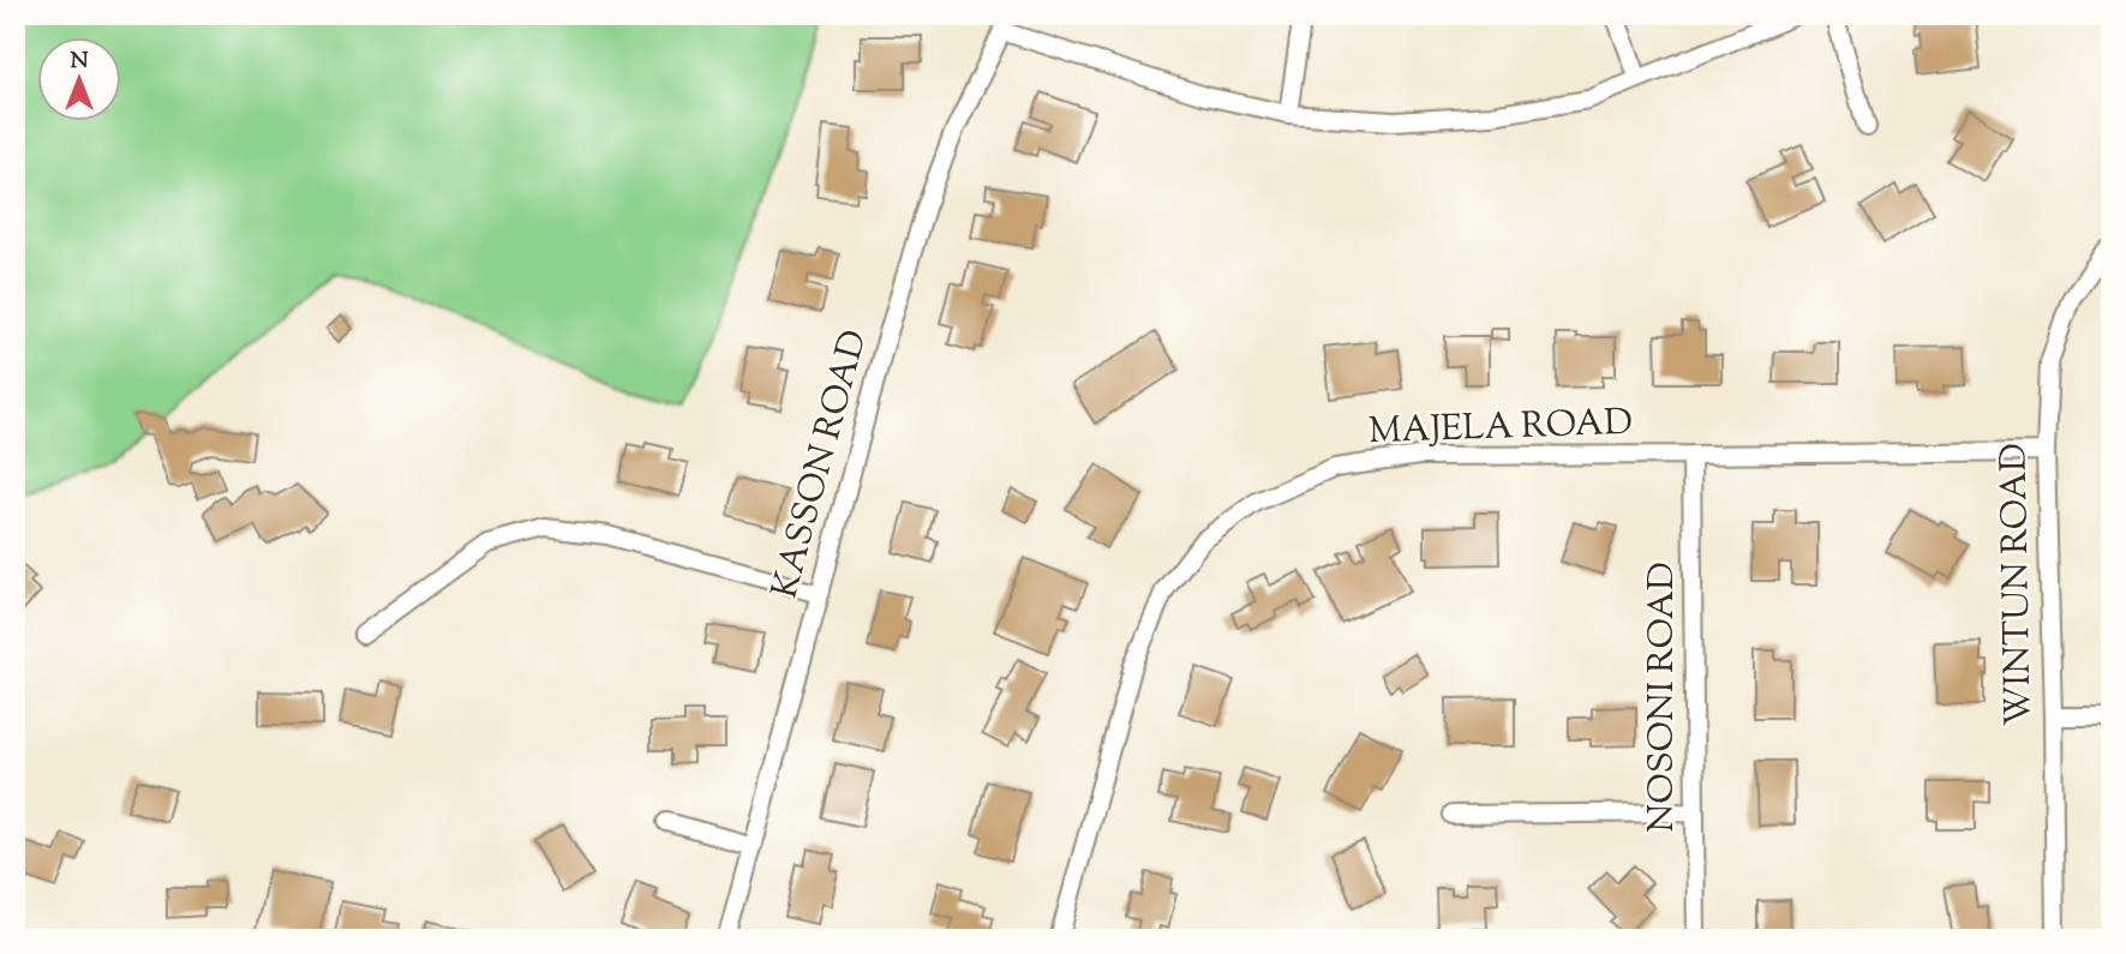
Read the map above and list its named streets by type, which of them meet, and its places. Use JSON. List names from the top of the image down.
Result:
{
  "streets": {
    "street": [
      "MAJELA ROAD",
      "KASSON ROAD",
      "WINTUN ROAD",
      "NOSONI ROAD"
    ]
  },
  "crossings": [
    ["MAJELA ROAD", "WINTUN ROAD"],
    ["MAJELA ROAD", "NOSONI ROAD"]
  ],
  "north": "top"
}
